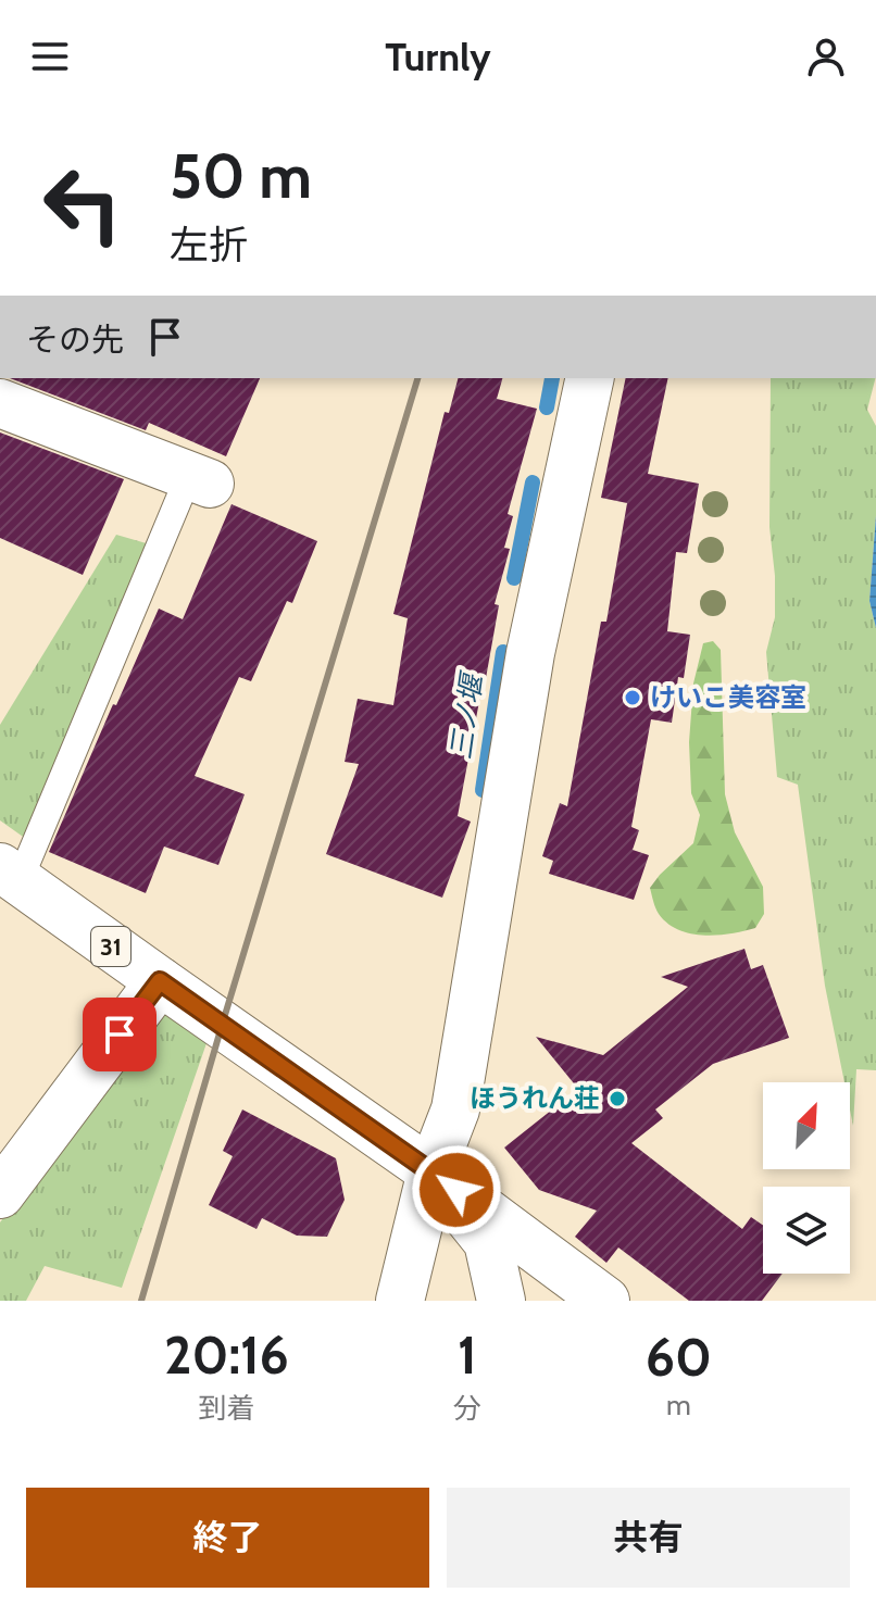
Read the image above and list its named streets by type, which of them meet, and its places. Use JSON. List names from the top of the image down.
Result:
{
  "streets": {
    "street": ["31"]
  },
  "water": ["三ノ堰"],
  "places": ["けいこ美容室", "ほうれん荘"],
  "north": "top right",
  "page": {
    "header": "Turnly",
    "turn": ["50 m", "左折"],
    "then": "その先",
    "eta": [
      "20:16",
      "到着",
      "1",
      "分",
      "60",
      "m"
    ],
    "buttons": ["終了", "共有"]
  }
}
